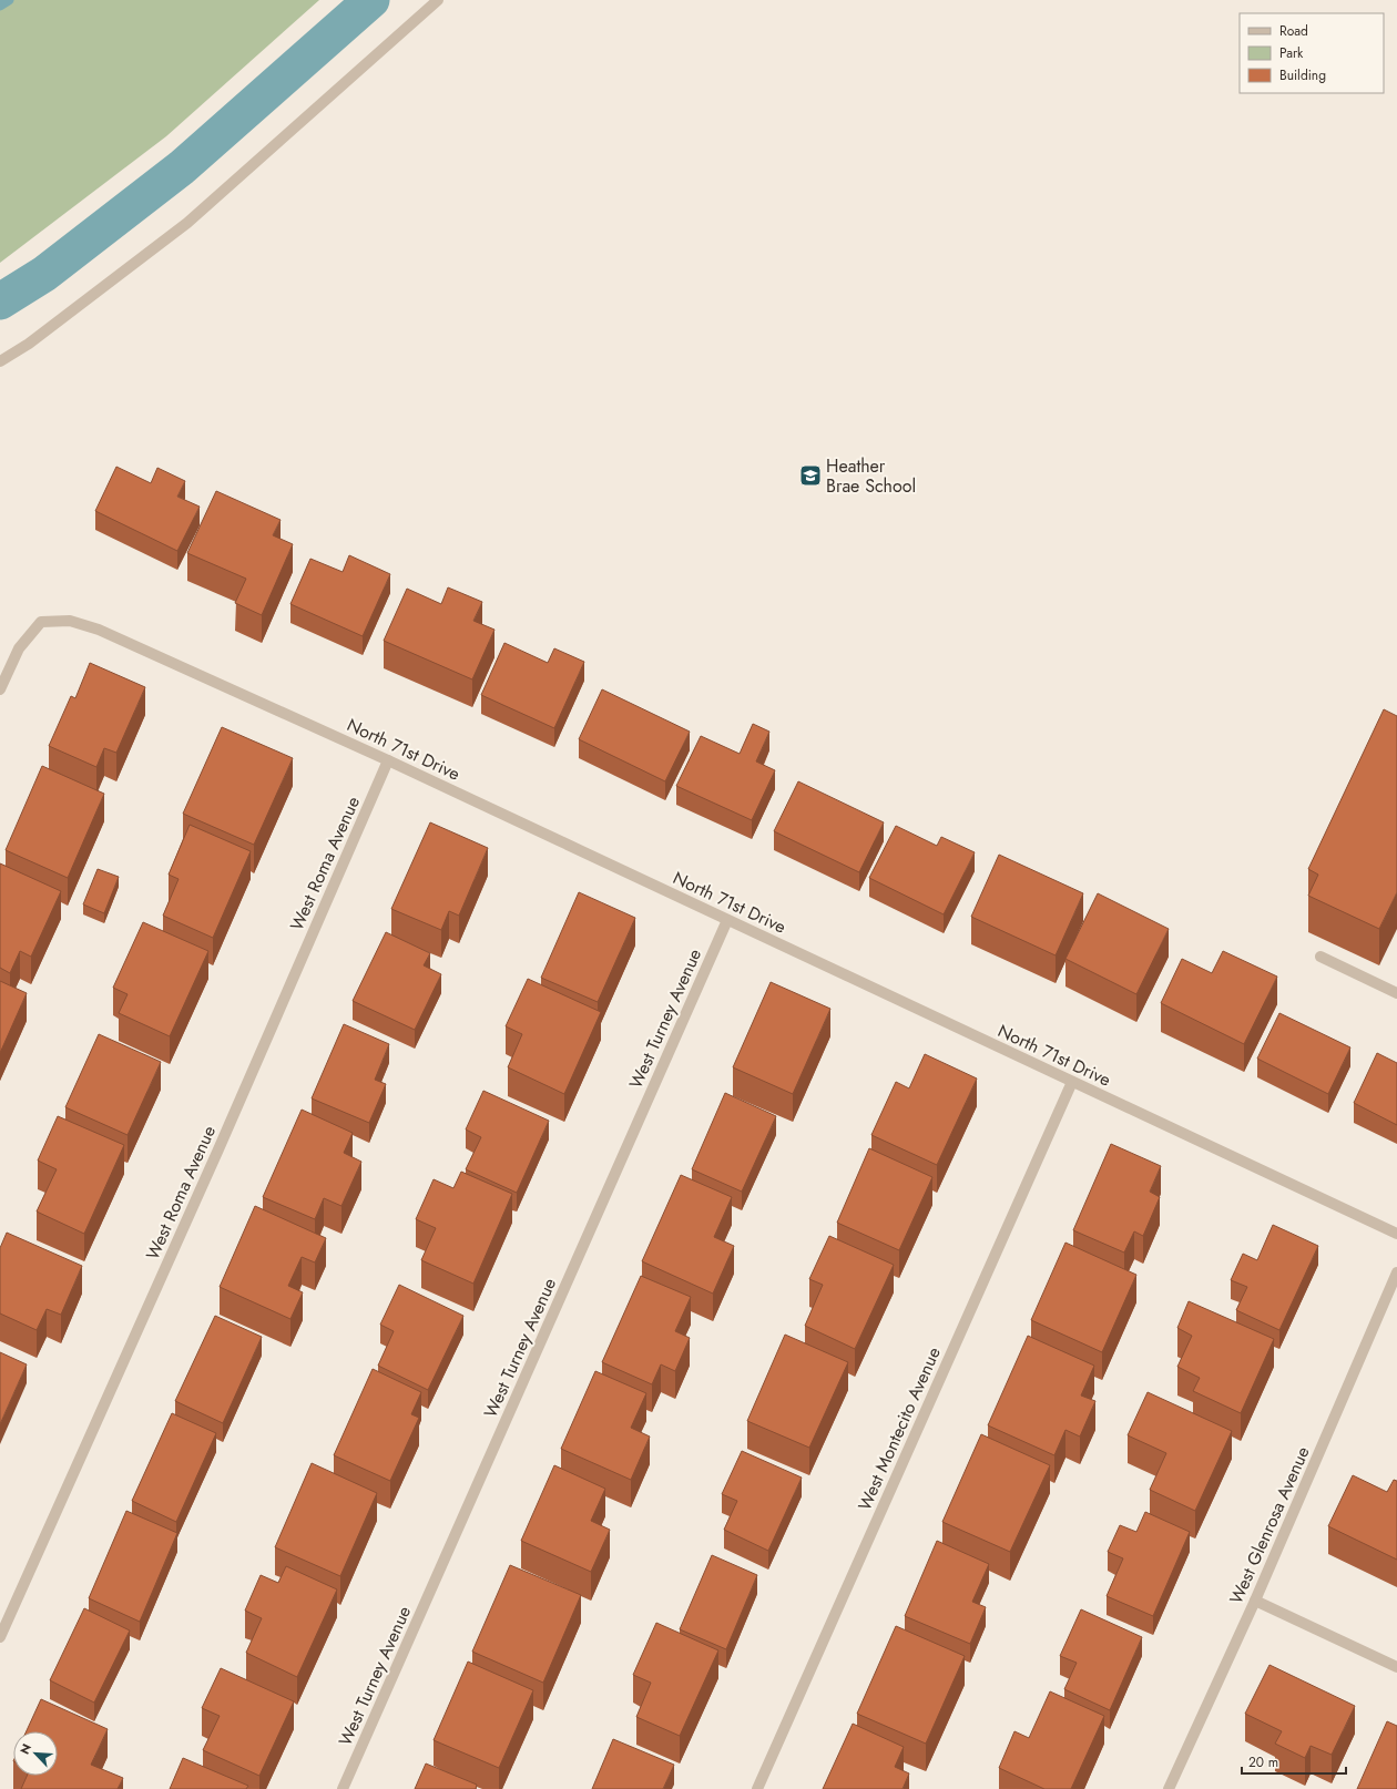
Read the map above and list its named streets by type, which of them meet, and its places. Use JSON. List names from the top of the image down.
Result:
{
  "streets": {
    "street": [
      "North 71st Drive",
      "West Roma Avenue",
      "West Turney Avenue",
      "West Montecito Avenue",
      "West Glenrosa Avenue"
    ]
  },
  "crossings": [
    ["North 71st Drive", "West Roma Avenue"],
    ["North 71st Drive", "West Turney Avenue"],
    ["North 71st Drive", "West Montecito Avenue"]
  ],
  "places": {
    "school or university": ["Heather Brae School"]
  },
  "legend": ["Road", "Park", "Building"],
  "scale_bar": "20 m",
  "north": "top left"
}
